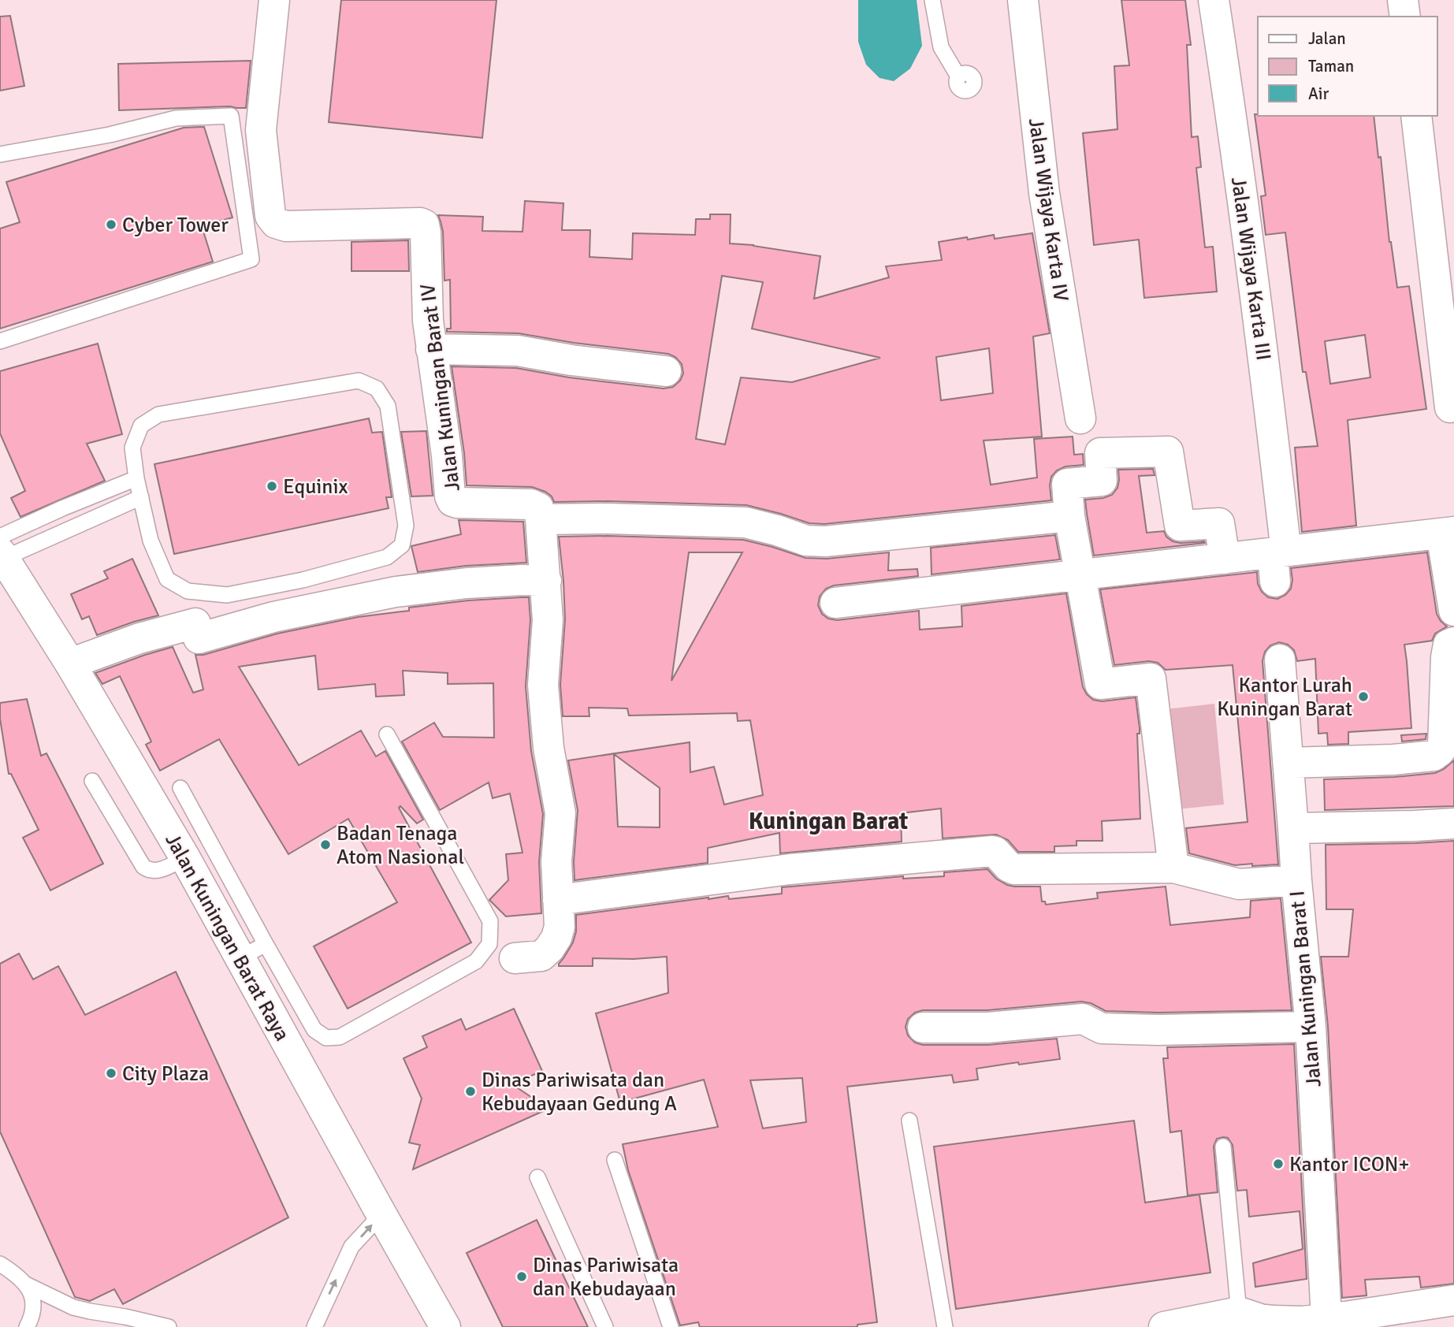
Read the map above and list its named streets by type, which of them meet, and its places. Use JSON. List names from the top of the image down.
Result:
{
  "streets": {
    "street": [
      "Jalan Wijaya Karta IV",
      "Jalan Wijaya Karta III",
      "Jalan Kuningan Barat IV",
      "Jalan Kuningan Barat Raya",
      "Jalan Kuningan Barat I"
    ]
  },
  "districts": ["Kuningan Barat"],
  "places": [
    "Cyber Tower",
    "Equinix",
    "Kantor Lurah Kuningan Barat",
    "Badan Tenaga Atom Nasional",
    "City Plaza",
    "Dinas Pariwisata dan Kebudayaan Gedung A",
    "Kantor ICON+",
    "Dinas Pariwisata dan Kebudayaan"
  ],
  "legend": ["Jalan", "Taman", "Air"]
}
